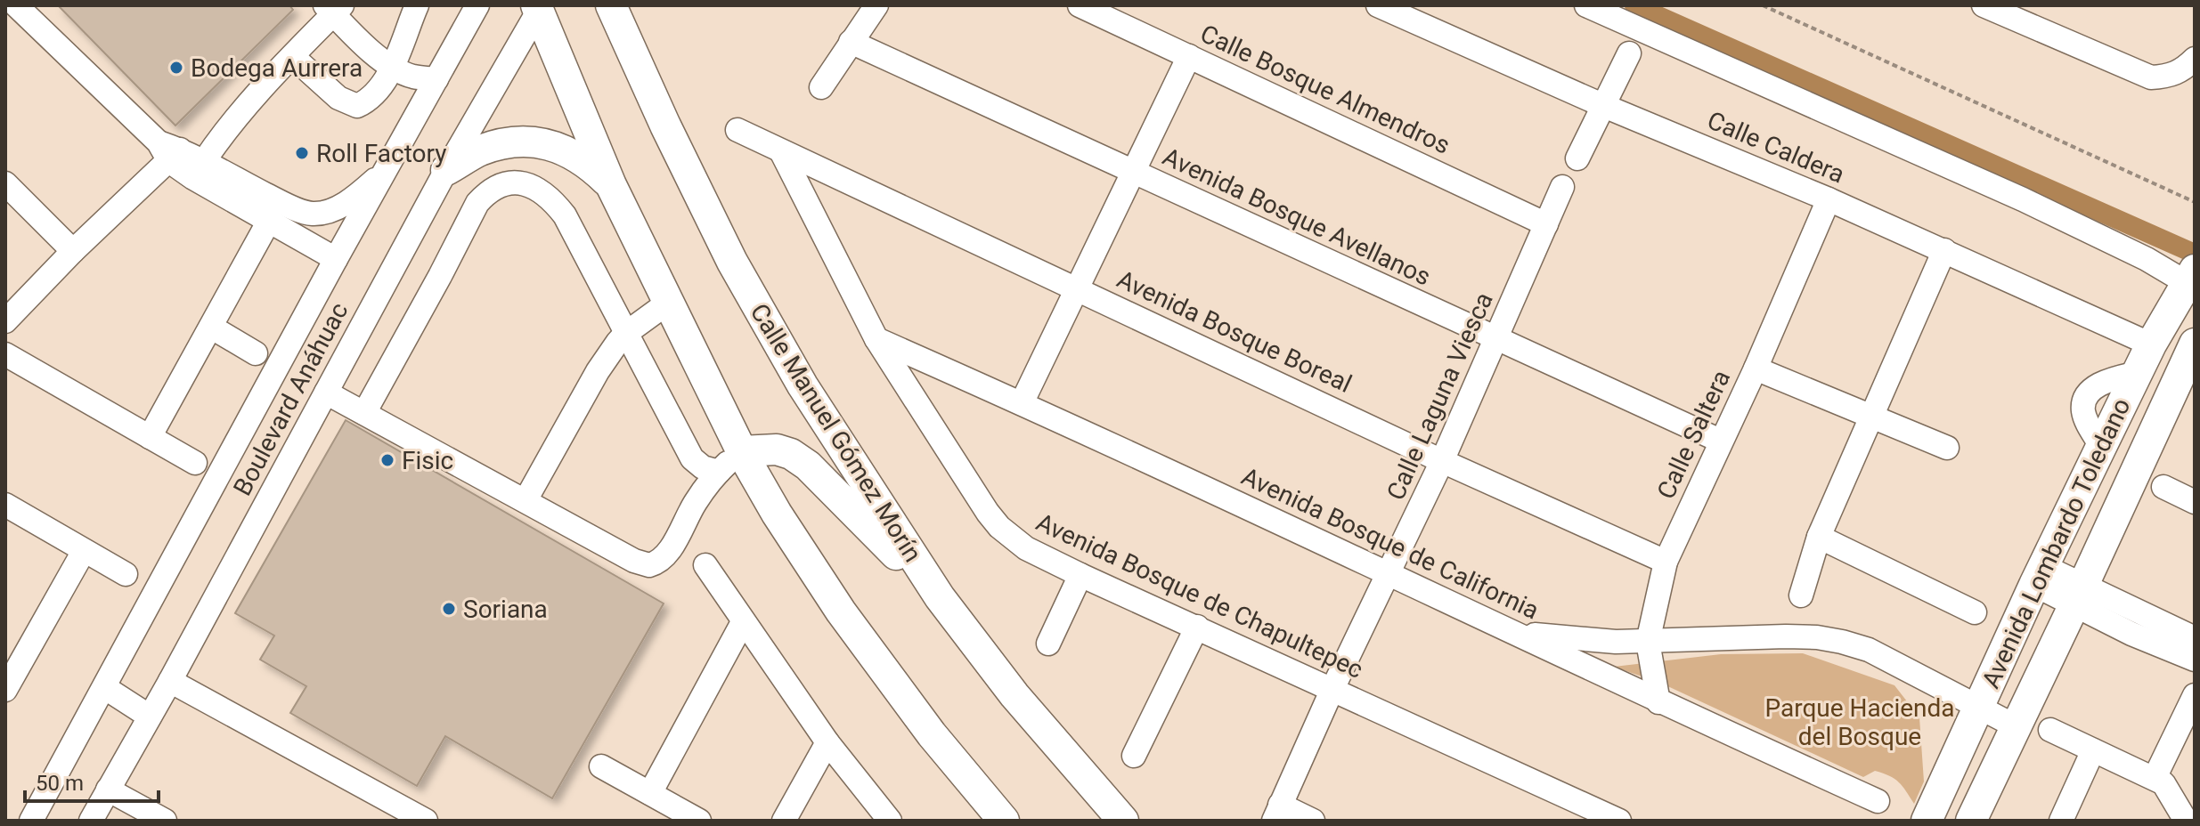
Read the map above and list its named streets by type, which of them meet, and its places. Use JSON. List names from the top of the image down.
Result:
{
  "streets": {
    "main road": ["Calle Manuel Gómez Morín", "Avenida Lombardo Toledano"],
    "street": [
      "Calle Bosque Almendros",
      "Calle Caldera",
      "Avenida Bosque Avellanos",
      "Avenida Bosque Boreal",
      "Calle Laguna Viesca",
      "Boulevard Anáhuac",
      "Calle Saltera",
      "Avenida Bosque de California",
      "Avenida Bosque de Chapultepec"
    ]
  },
  "crossings": [
    ["Calle Bosque Almendros", "Calle Laguna Viesca"],
    ["Calle Caldera", "Calle Saltera"],
    ["Calle Caldera", "Avenida Lombardo Toledano"],
    ["Avenida Bosque Avellanos", "Calle Laguna Viesca"],
    ["Avenida Bosque Avellanos", "Calle Saltera"],
    ["Avenida Bosque Boreal", "Calle Laguna Viesca"],
    ["Avenida Bosque Boreal", "Calle Saltera"],
    ["Avenida Bosque Boreal", "Avenida Bosque de Chapultepec"],
    ["Calle Laguna Viesca", "Avenida Bosque de California"],
    ["Calle Laguna Viesca", "Avenida Bosque de Chapultepec"],
    ["Calle Saltera", "Avenida Bosque de California"],
    ["Avenida Bosque de California", "Avenida Bosque de Chapultepec"]
  ],
  "parks": ["Parque Hacienda del Bosque"],
  "places": [
    "Bodega Aurrera",
    "Roll Factory",
    "Fisic",
    "Soriana"
  ],
  "scale_bar": "50 m"
}
